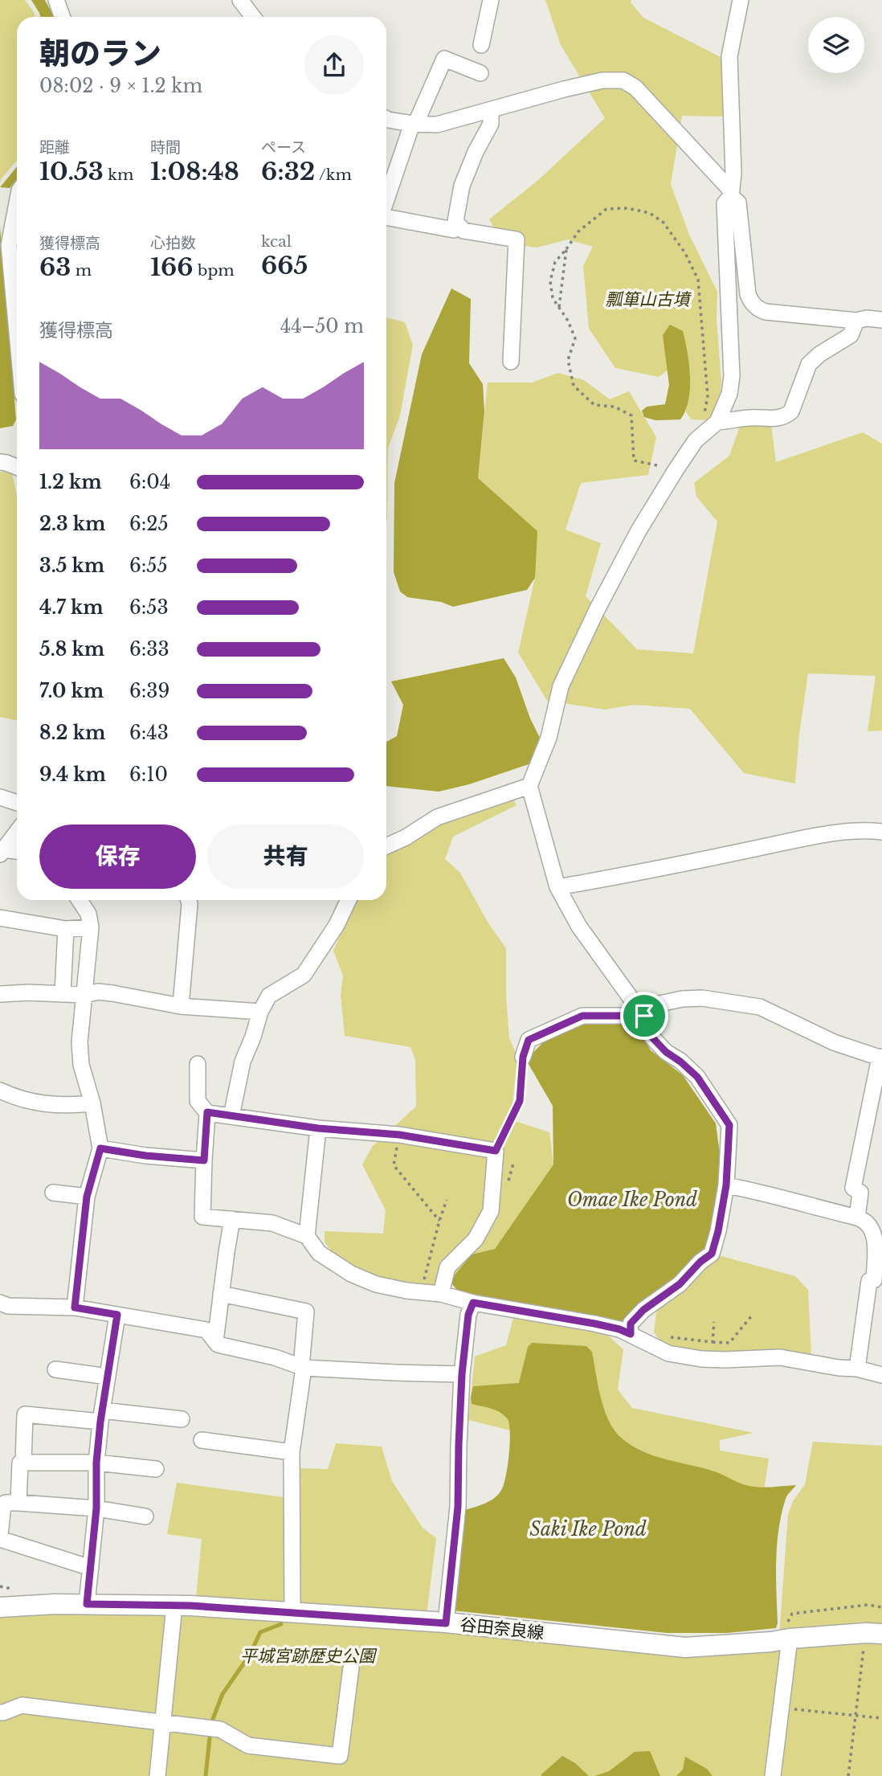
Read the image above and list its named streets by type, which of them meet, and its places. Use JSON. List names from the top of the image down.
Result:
{
  "streets": {
    "main road": ["谷田奈良線"]
  },
  "water": ["Omae Ike Pond", "Saki Ike Pond"],
  "parks": ["瓢箪山古墳", "平城宮跡歴史公園"],
  "page": {
    "heading": ["朝のラン", "08:02 · 9 × 1.2 km"],
    "stats": [
      ["距離", "10.53 km"],
      ["時間", "1:08:48"],
      ["ペース", "6:32 /km"],
      ["獲得標高", "63 m"],
      ["心拍数", "166 bpm"],
      ["kcal", "665"]
    ],
    "chart": ["獲得標高", "44–50 m"],
    "list": [
      {
        "name": "1.2 km",
        "note": "6:04"
      },
      {
        "name": "2.3 km",
        "note": "6:25"
      },
      {
        "name": "3.5 km",
        "note": "6:55"
      },
      {
        "name": "4.7 km",
        "note": "6:53"
      },
      {
        "name": "5.8 km",
        "note": "6:33"
      },
      {
        "name": "7.0 km",
        "note": "6:39"
      },
      {
        "name": "8.2 km",
        "note": "6:43"
      },
      {
        "name": "9.4 km",
        "note": "6:10"
      }
    ],
    "buttons": ["保存", "共有"]
  }
}
